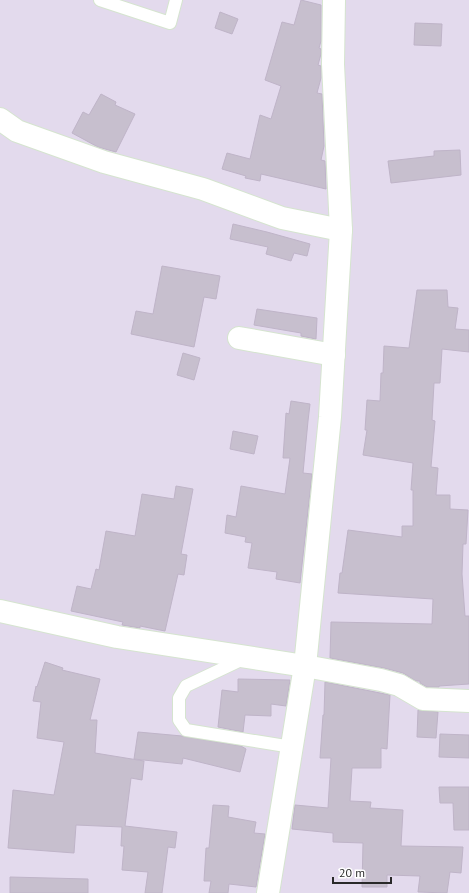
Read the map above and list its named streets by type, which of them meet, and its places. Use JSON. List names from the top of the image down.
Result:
{
  "scale_bar": "20 m"
}
